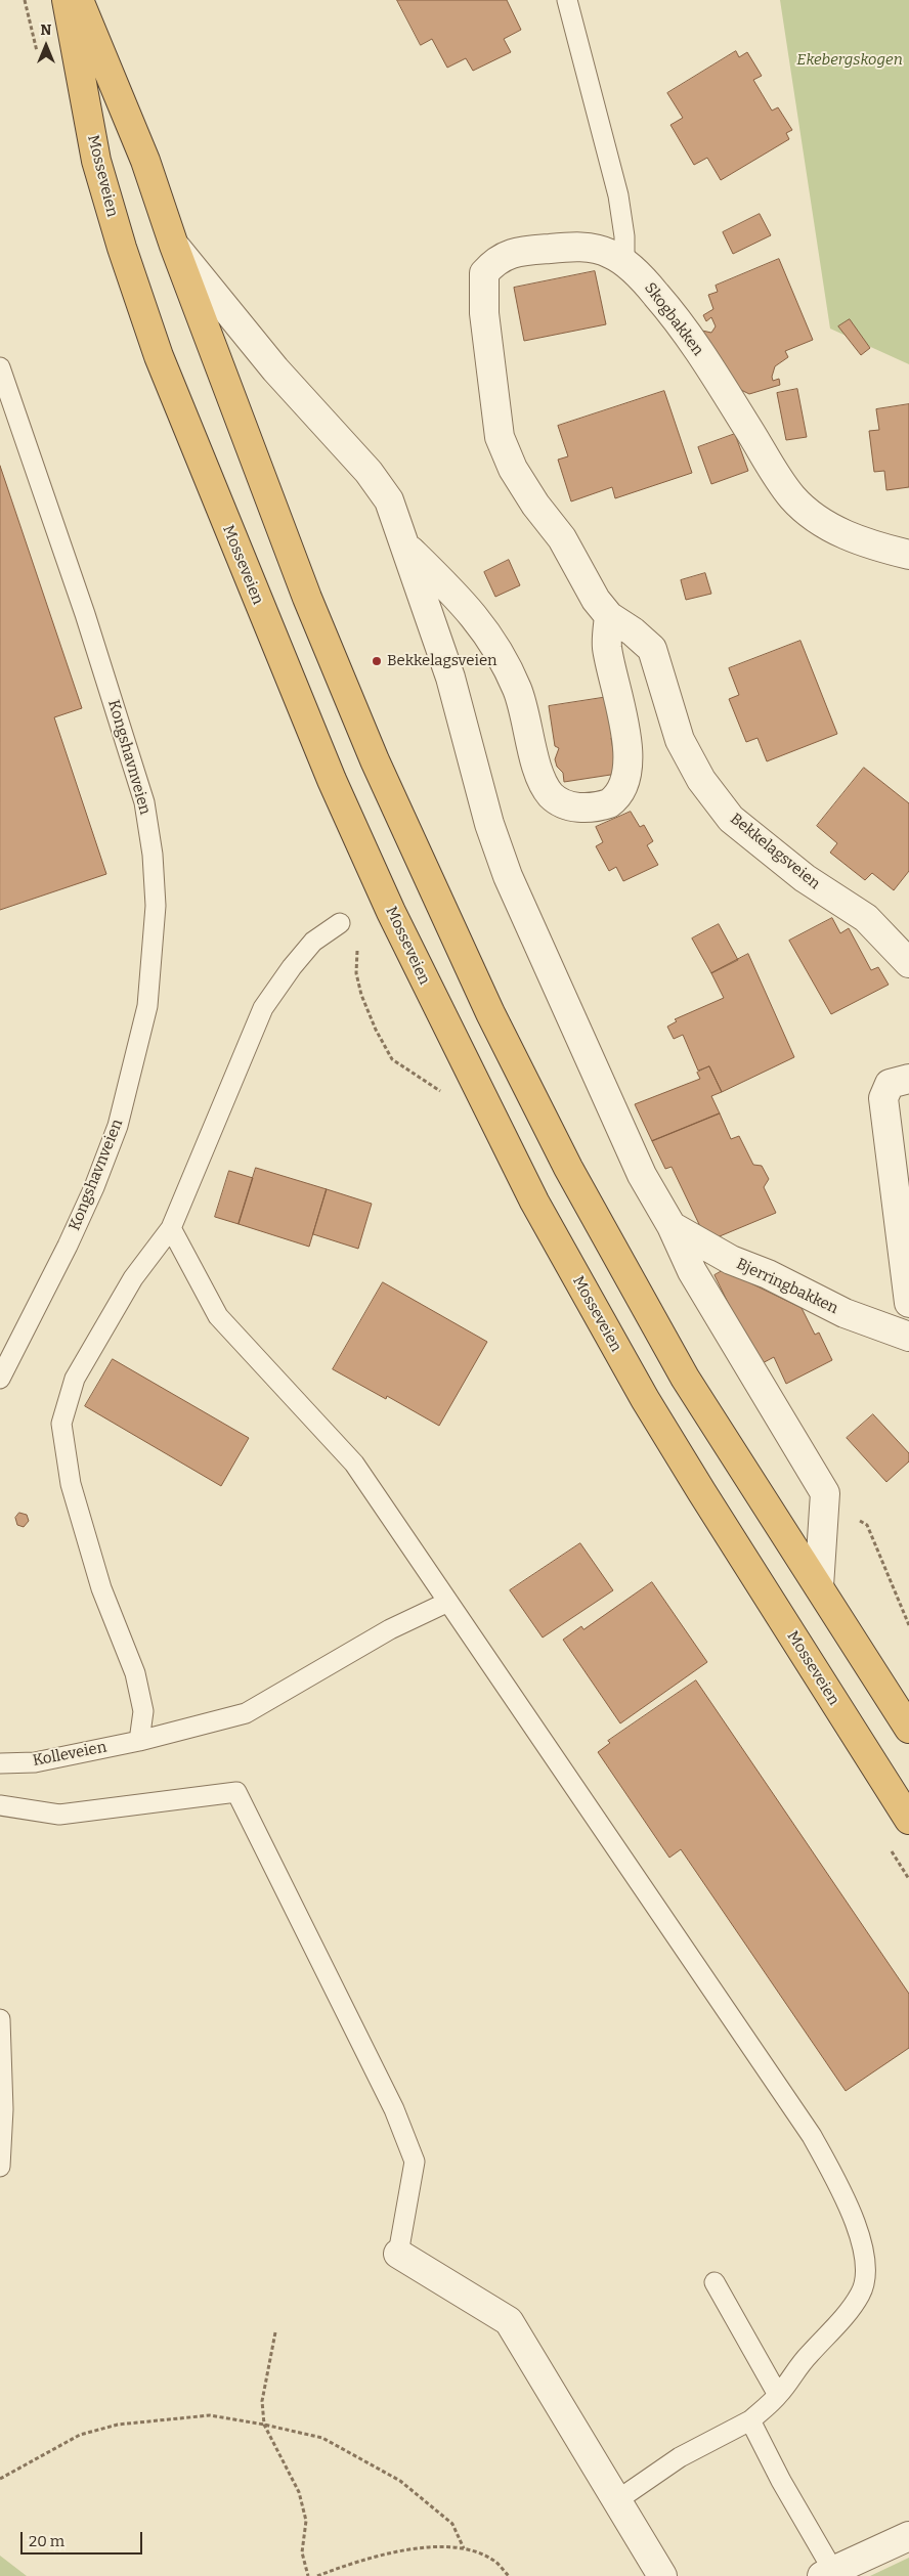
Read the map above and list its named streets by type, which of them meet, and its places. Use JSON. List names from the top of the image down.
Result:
{
  "streets": {
    "highway": ["Mosseveien"],
    "street": ["Skogbakken", "Bekkelagsveien", "Bjerringbakken"],
    "lane": ["Kongshavnveien", "Kolleveien"]
  },
  "crossings": [
    ["Skogbakken", "Bekkelagsveien"]
  ],
  "parks": ["Ekebergskogen"],
  "places": ["Bekkelagsveien"],
  "scale_bar": "20 m",
  "north": "top"
}
